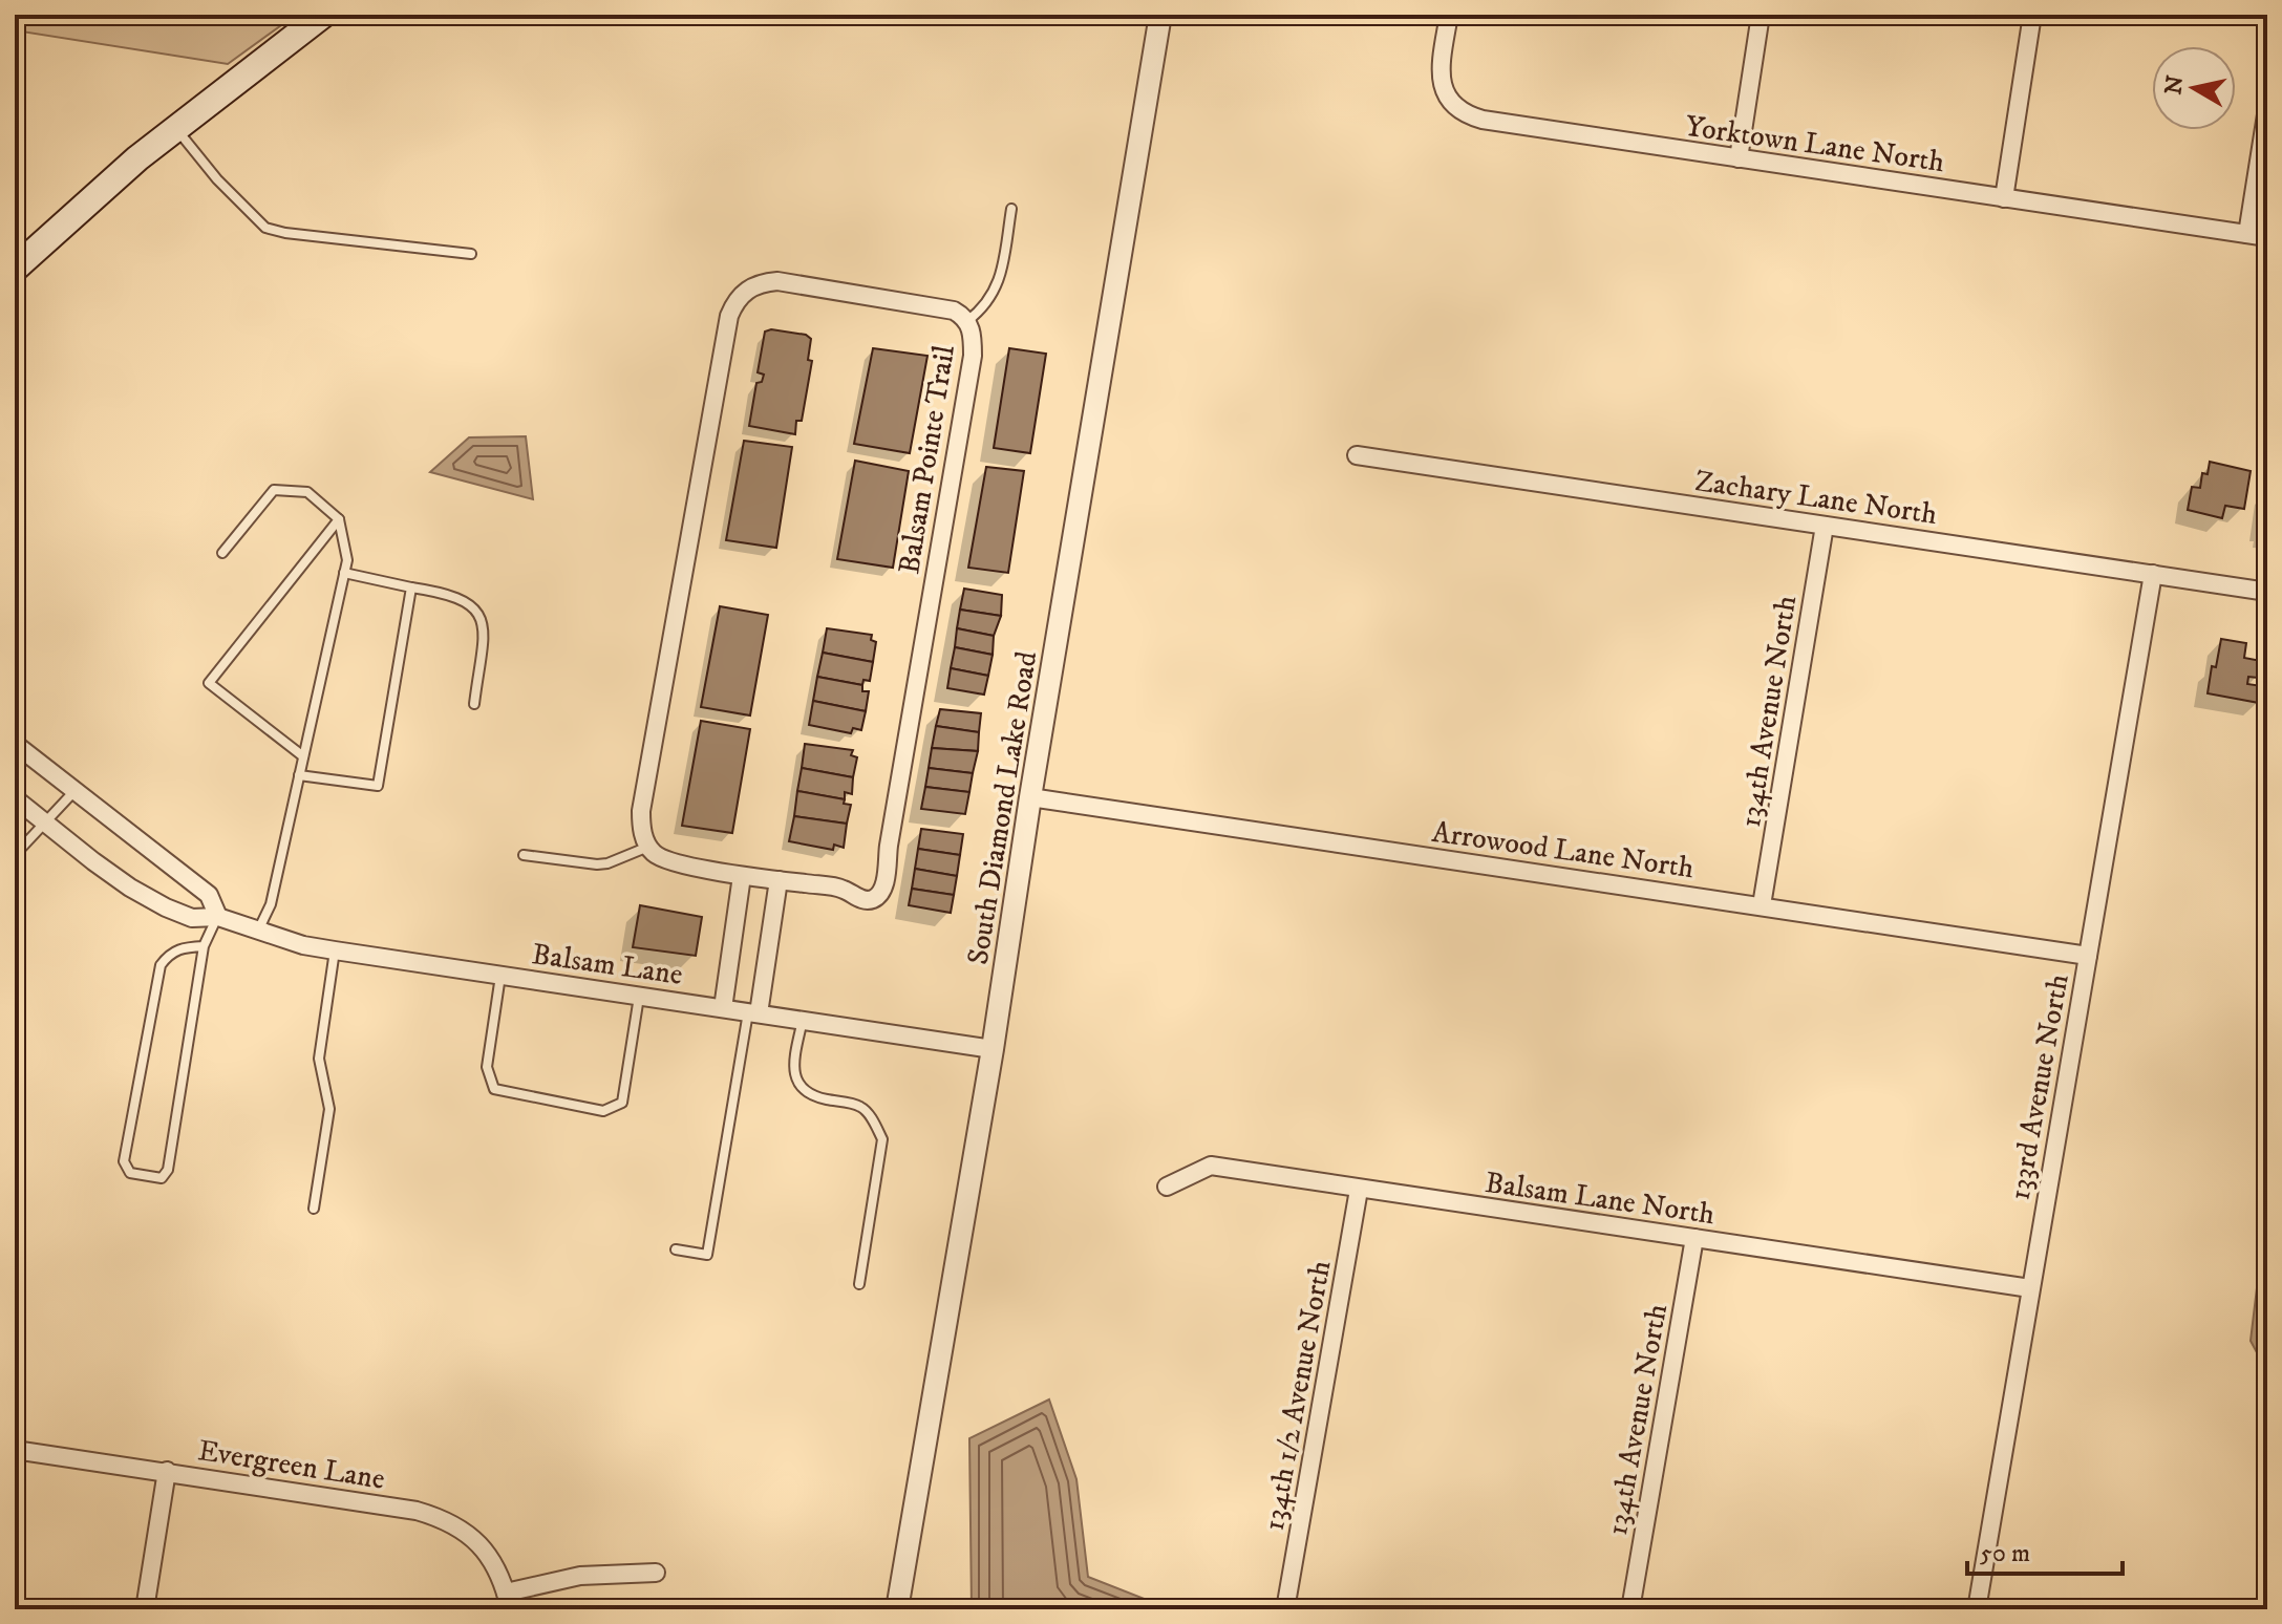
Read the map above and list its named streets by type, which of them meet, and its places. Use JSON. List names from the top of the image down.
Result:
{
  "streets": {
    "street": [
      "Yorktown Lane North",
      "Balsam Pointe Trail",
      "Zachary Lane North",
      "134th Avenue North",
      "South Diamond Lake Road",
      "Arrowood Lane North",
      "Balsam Lane",
      "133rd Avenue North",
      "Balsam Lane North",
      "134th 1/2 Avenue North",
      "Evergreen Lane"
    ]
  },
  "crossings": [
    ["Zachary Lane North", "134th Avenue North"],
    ["Zachary Lane North", "133rd Avenue North"],
    ["134th Avenue North", "Arrowood Lane North"],
    ["134th Avenue North", "Balsam Lane North"],
    ["South Diamond Lake Road", "Arrowood Lane North"],
    ["South Diamond Lake Road", "Balsam Lane"],
    ["Arrowood Lane North", "133rd Avenue North"],
    ["133rd Avenue North", "Balsam Lane North"],
    ["Balsam Lane North", "134th 1/2 Avenue North"]
  ],
  "scale_bar": "50 m",
  "north": "left"
}
